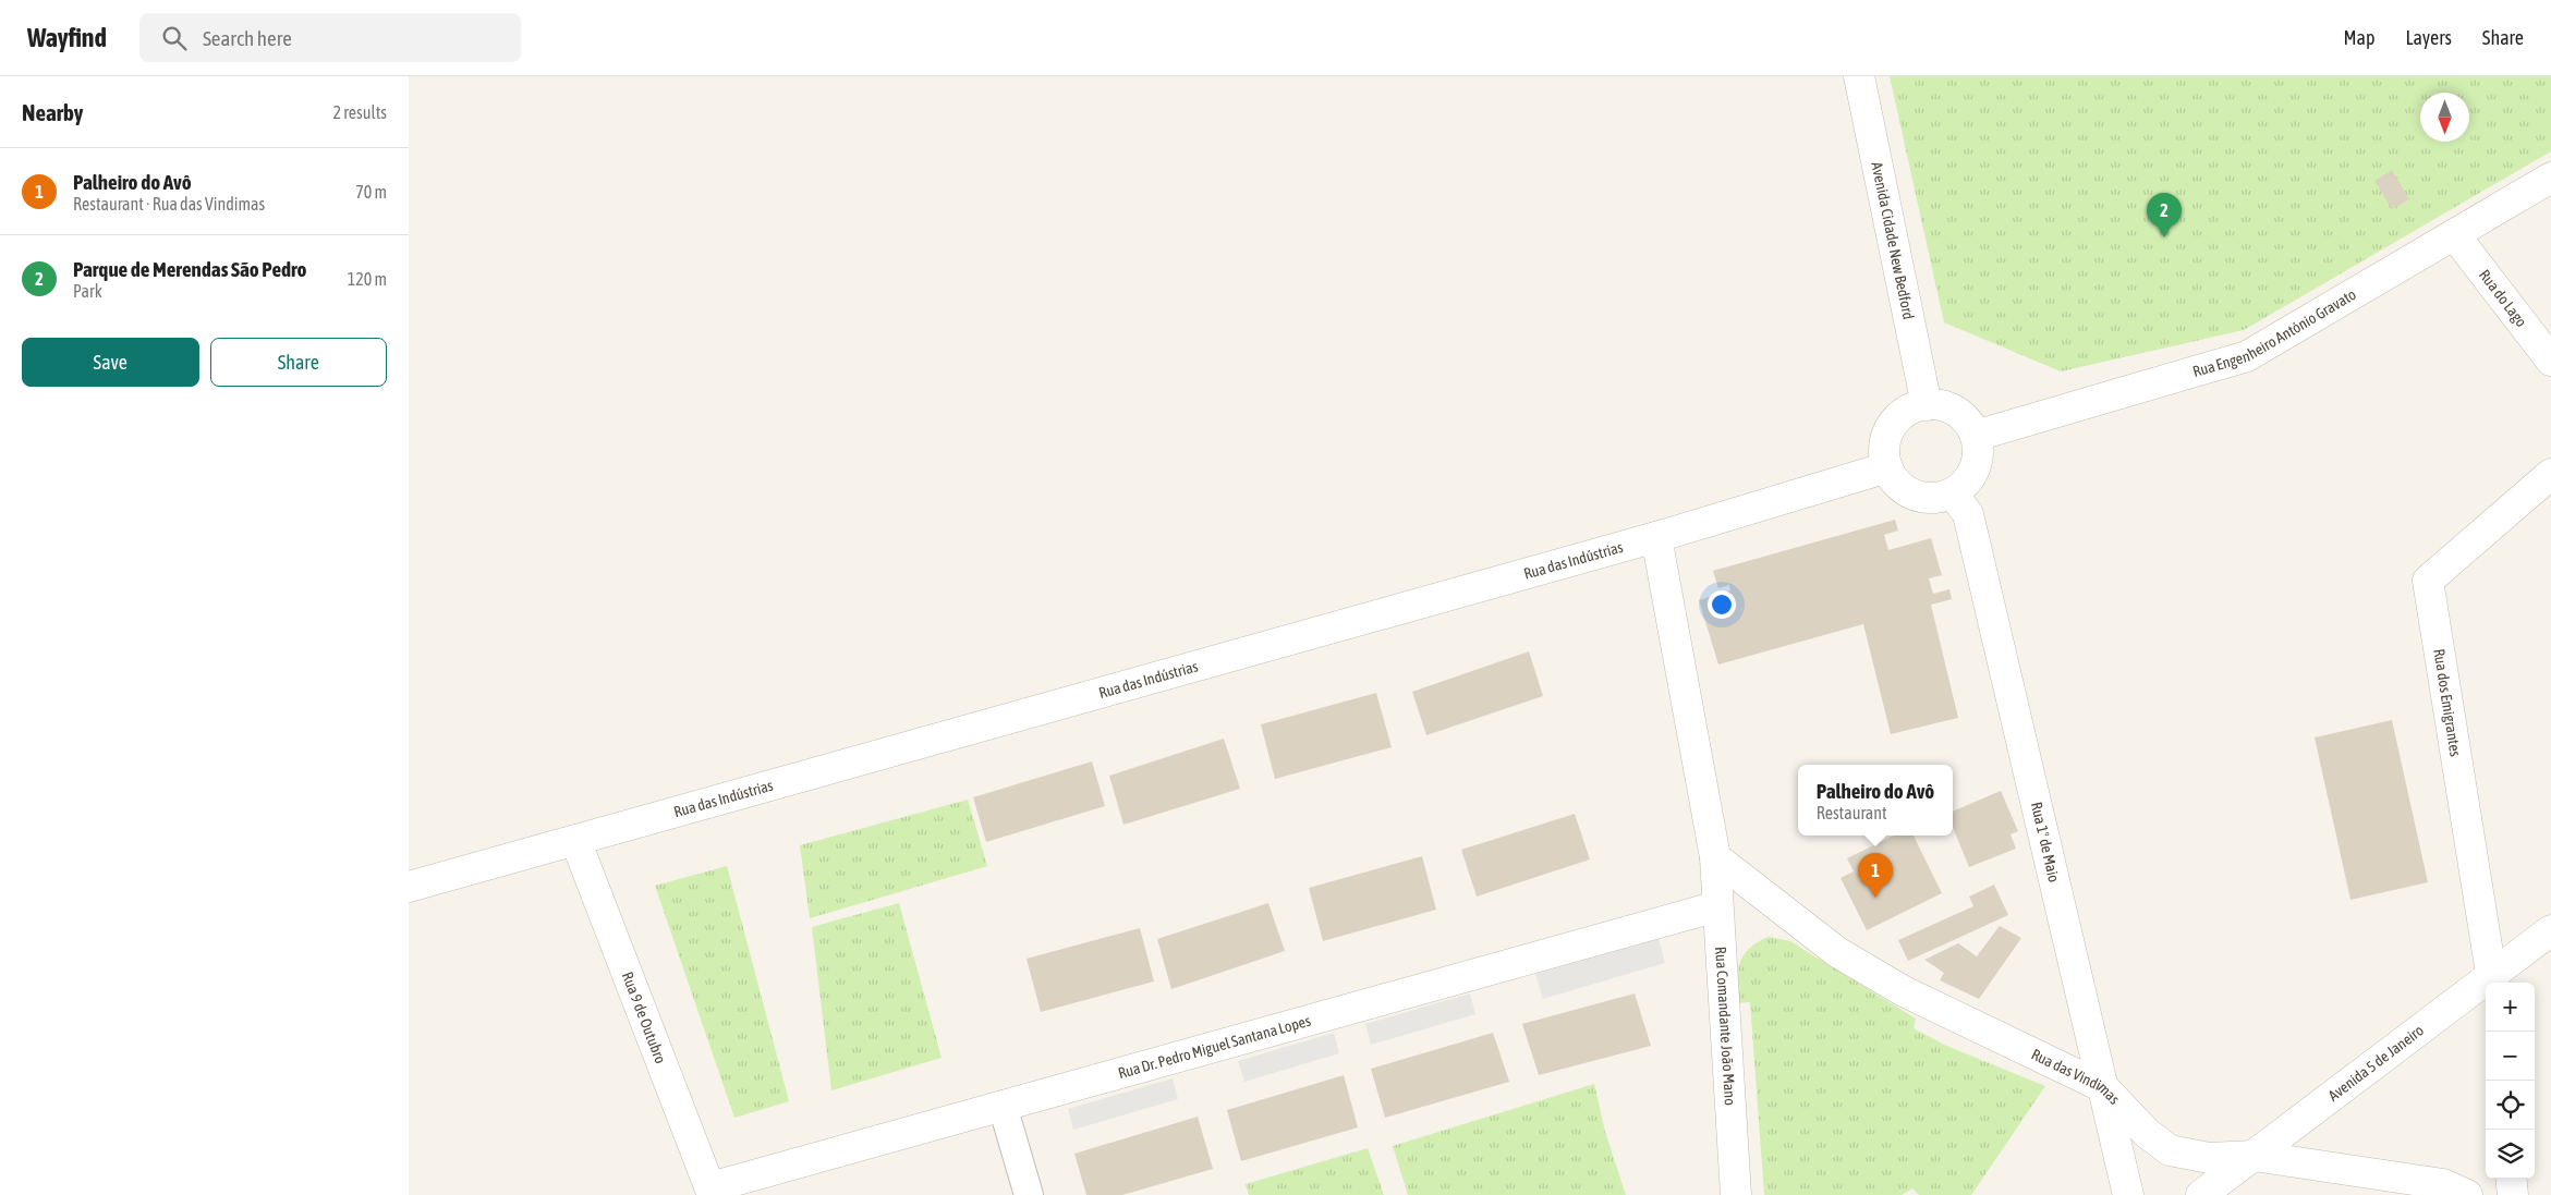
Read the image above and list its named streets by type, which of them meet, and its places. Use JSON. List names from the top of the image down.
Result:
{
  "streets": {
    "street": [
      "Avenida Cidade New Bedford",
      "Rua do Lago",
      "Rua Engenheiro António Gravato",
      "Rua das Indústrias",
      "Rua dos Emigrantes",
      "Rua 1º de Maio",
      "Rua 9 de Outubro",
      "Rua Comandante João Mano",
      "Rua Dr. Pedro Miguel Santana Lopes",
      "Avenida 5 de Janeiro",
      "Rua das Vindimas"
    ]
  },
  "crossings": [
    ["Avenida Cidade New Bedford", "Rua Engenheiro António Gravato"],
    ["Avenida Cidade New Bedford", "Rua das Indústrias"],
    ["Avenida Cidade New Bedford", "Rua 1º de Maio"],
    ["Rua do Lago", "Rua Engenheiro António Gravato"],
    ["Rua Engenheiro António Gravato", "Rua das Indústrias"],
    ["Rua Engenheiro António Gravato", "Rua 1º de Maio"],
    ["Rua das Indústrias", "Rua 1º de Maio"],
    ["Rua das Indústrias", "Rua 9 de Outubro"],
    ["Rua das Indústrias", "Rua Comandante João Mano"],
    ["Rua dos Emigrantes", "Avenida 5 de Janeiro"],
    ["Rua 1º de Maio", "Rua das Vindimas"],
    ["Rua 9 de Outubro", "Rua Dr. Pedro Miguel Santana Lopes"],
    ["Rua Comandante João Mano", "Rua Dr. Pedro Miguel Santana Lopes"],
    ["Rua Comandante João Mano", "Rua das Vindimas"],
    ["Avenida 5 de Janeiro", "Rua das Vindimas"]
  ],
  "north": "bottom",
  "page": {
    "header": "Wayfind",
    "search": "Search here",
    "nav": ["Map", "Layers", "Share"],
    "heading": ["Nearby", "2 results"],
    "list": [
      {
        "mark": "1",
        "name": "Palheiro do Avô",
        "note": "Restaurant · Rua das Vindimas",
        "value": "70 m"
      },
      {
        "mark": "2",
        "name": "Parque de Merendas São Pedro",
        "note": "Park",
        "value": "120 m"
      }
    ],
    "pins": ["2", "1"],
    "buttons": ["Save", "Share"],
    "popup": ["Palheiro do Avô", "Restaurant"],
    "map_buttons": ["+", "−"]
  }
}
